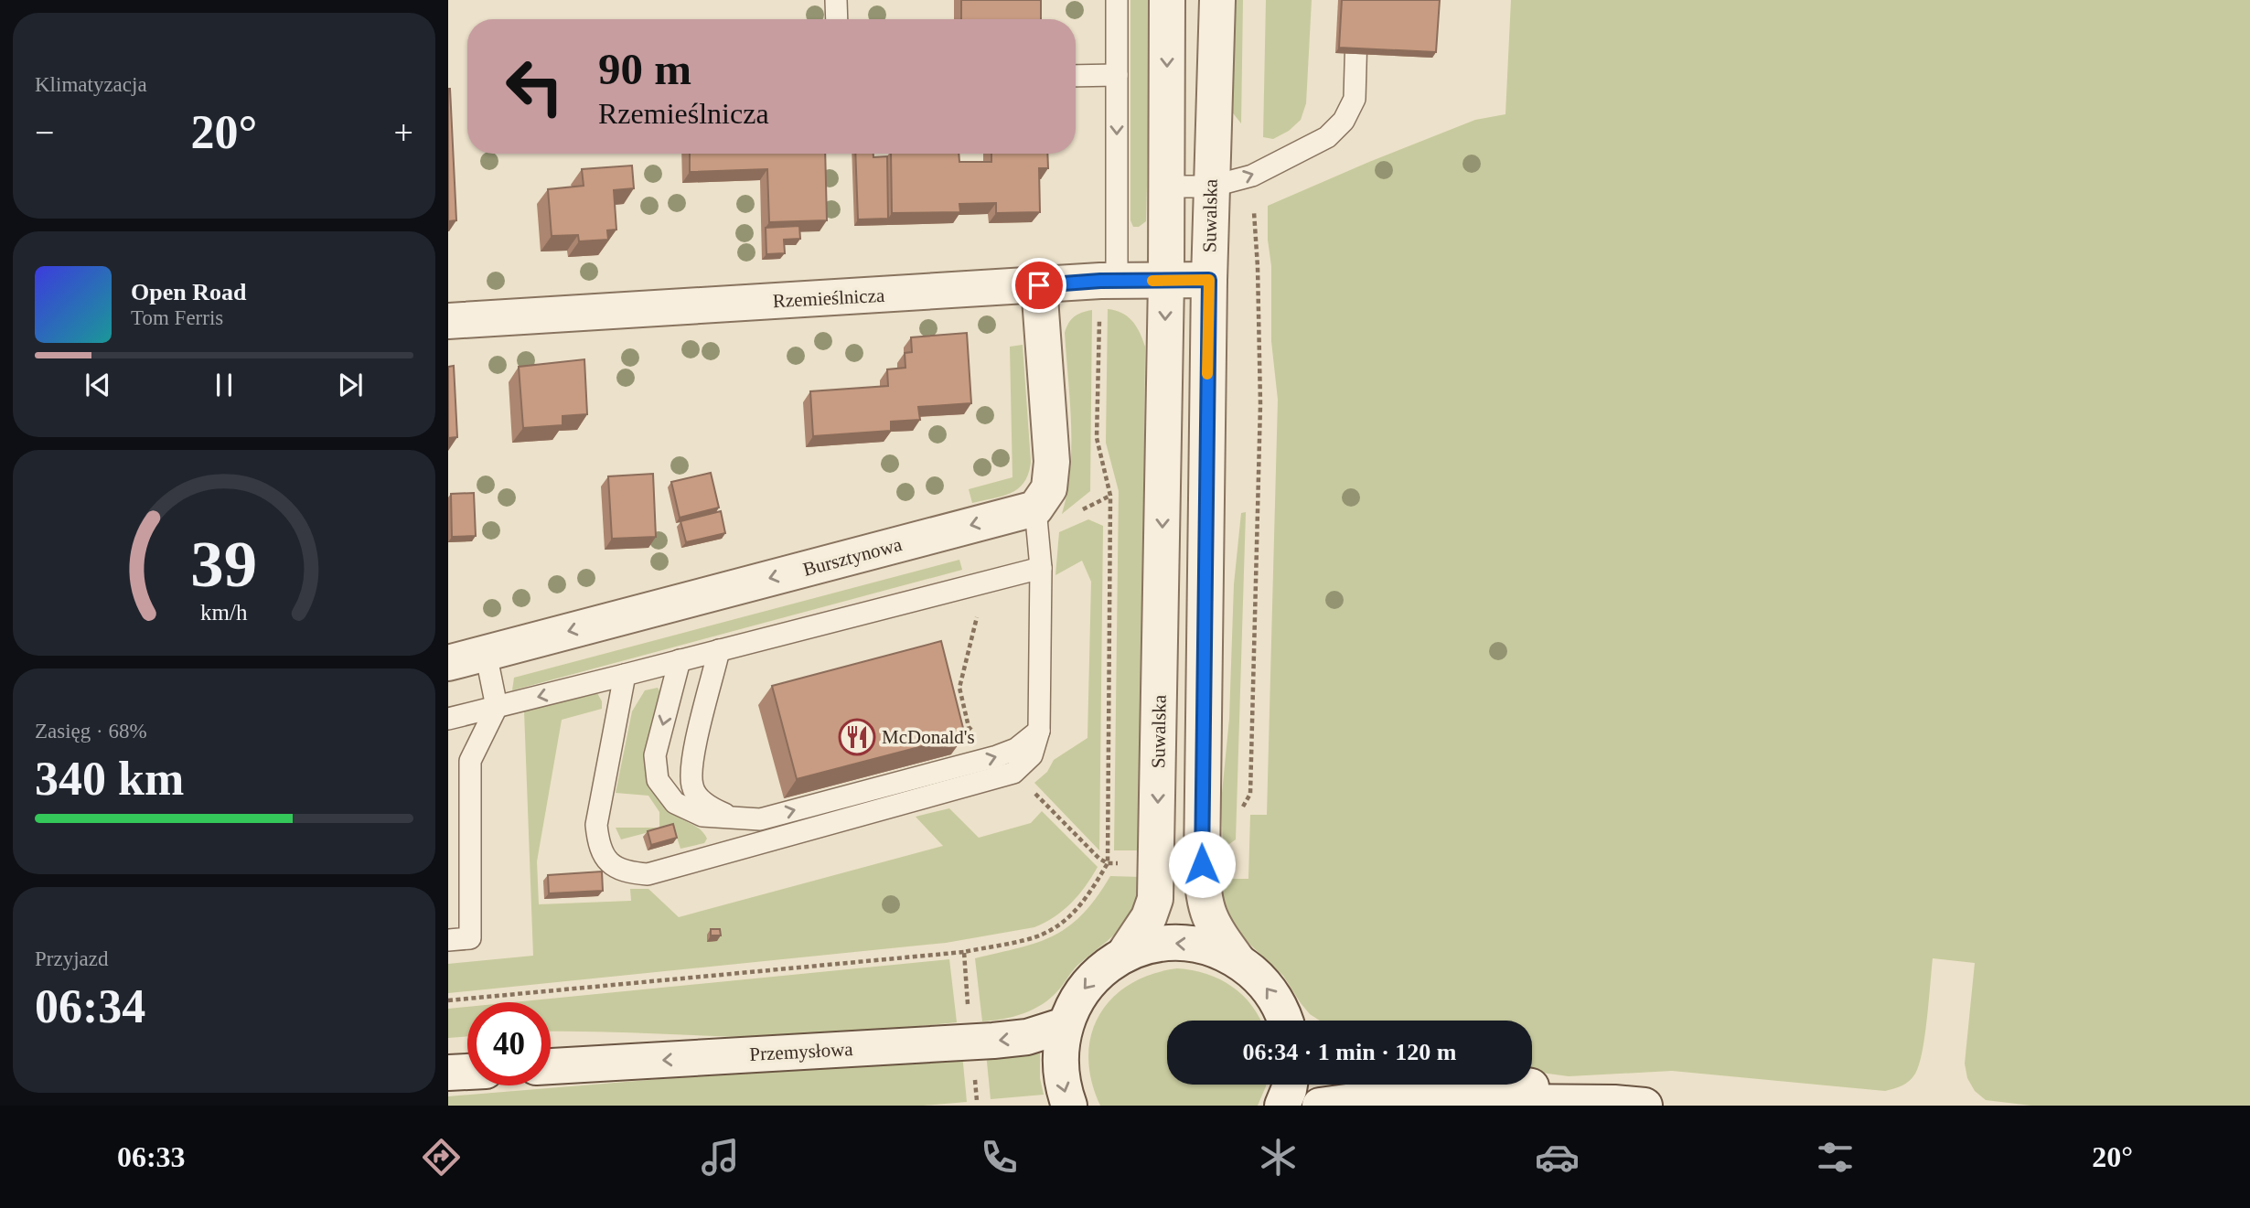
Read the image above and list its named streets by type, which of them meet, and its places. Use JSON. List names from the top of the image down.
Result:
{
  "streets": {
    "street": [
      "Suwalska",
      "Rzemieślnicza",
      "Bursztynowa",
      "Przemysłowa"
    ]
  },
  "crossings": [
    ["Suwalska", "Rzemieślnicza"]
  ],
  "one_way": ["Bursztynowa", "Przemysłowa"],
  "places": {
    "restaurant": ["McDonald's"]
  },
  "page": {
    "tile": [
      "Klimatyzacja",
      ["Zasięg · 68%", "340 km"],
      ["Przyjazd", "06:34"]
    ],
    "turn": ["90 m", "Rzemieślnicza"],
    "heat": ["−", "20°", "+"],
    "song": ["Open Road", "Tom Ferris"],
    "limit": "40",
    "trip": "06:34 · 1 min · 120 m",
    "tabs": ["06:33", "20°"],
    "gauge": ["39", "km/h"]
  }
}
